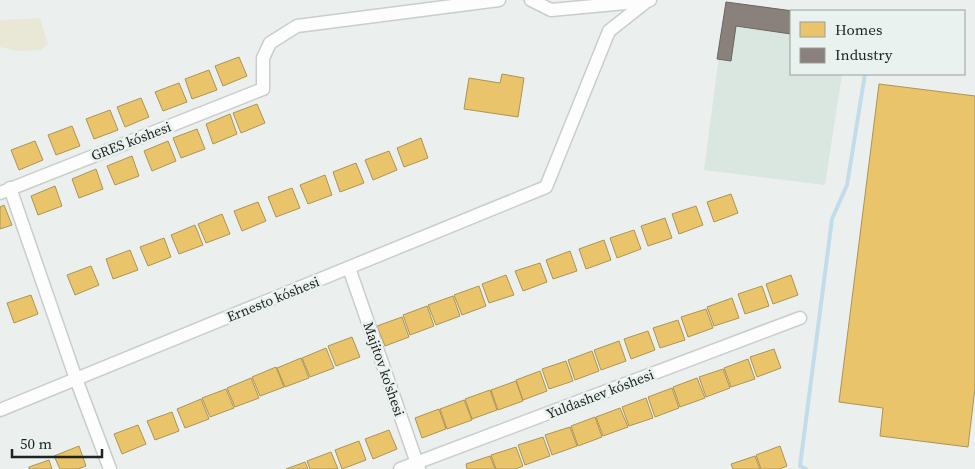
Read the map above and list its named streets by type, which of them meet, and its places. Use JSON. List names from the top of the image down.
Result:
{
  "streets": {
    "street": [
      "GRES kóshesi",
      "Ernesto kóshesi",
      "Majitov ko'shesi",
      "Yuldashev kóshesi"
    ]
  },
  "crossings": [
    ["Ernesto kóshesi", "Majitov ko'shesi"],
    ["Majitov ko'shesi", "Yuldashev kóshesi"]
  ],
  "legend": ["Homes", "Industry"],
  "scale_bar": "50 m"
}
